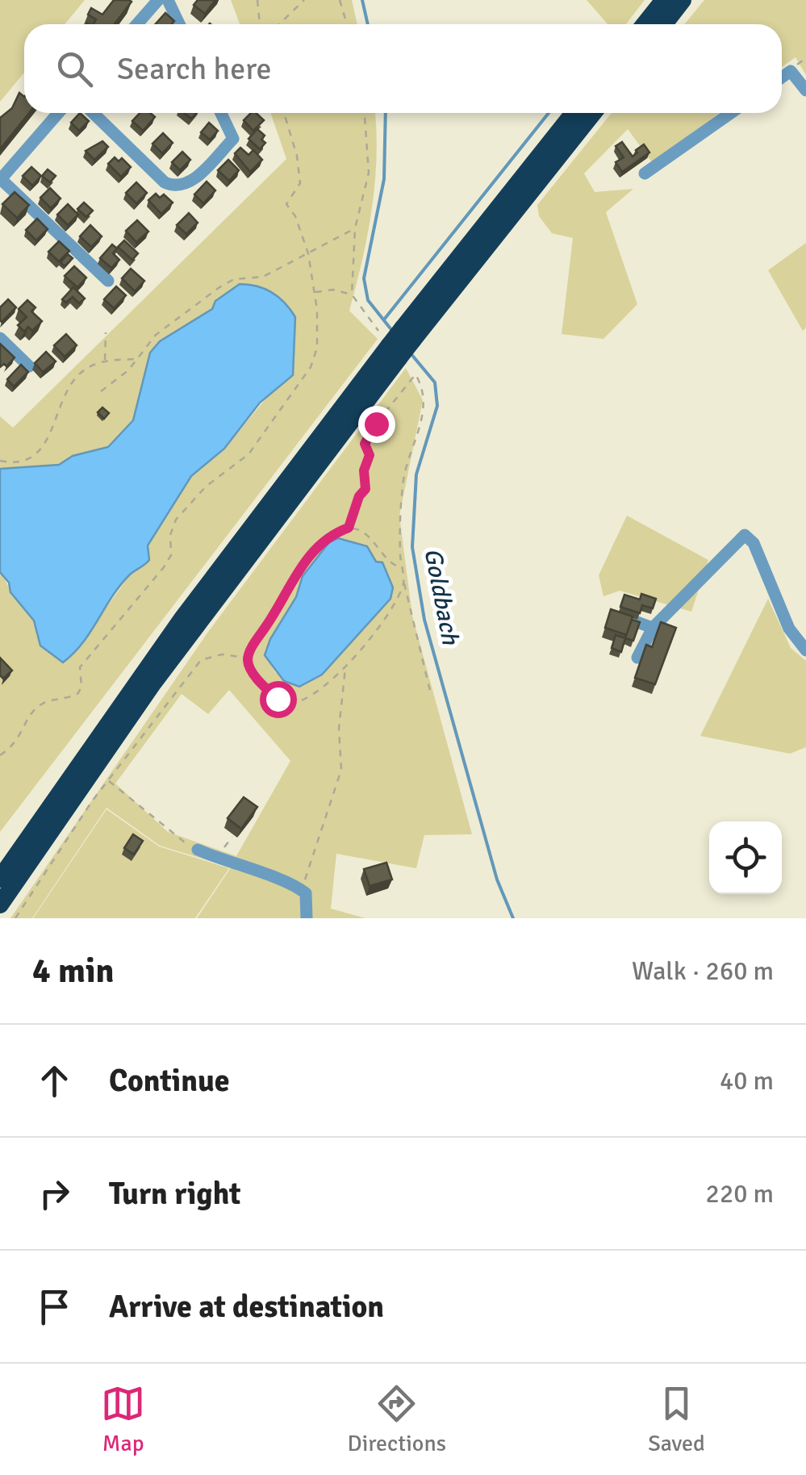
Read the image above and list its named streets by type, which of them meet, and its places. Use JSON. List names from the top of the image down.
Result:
{
  "water": ["Goldbach"],
  "page": {
    "search": "Search here",
    "heading": ["4 min", "Walk · 260 m"],
    "list": [
      ["Continue", "40 m"],
      ["Turn right", "220 m"],
      "Arrive at destination"
    ],
    "nav": ["Map", "Directions", "Saved"]
  }
}
